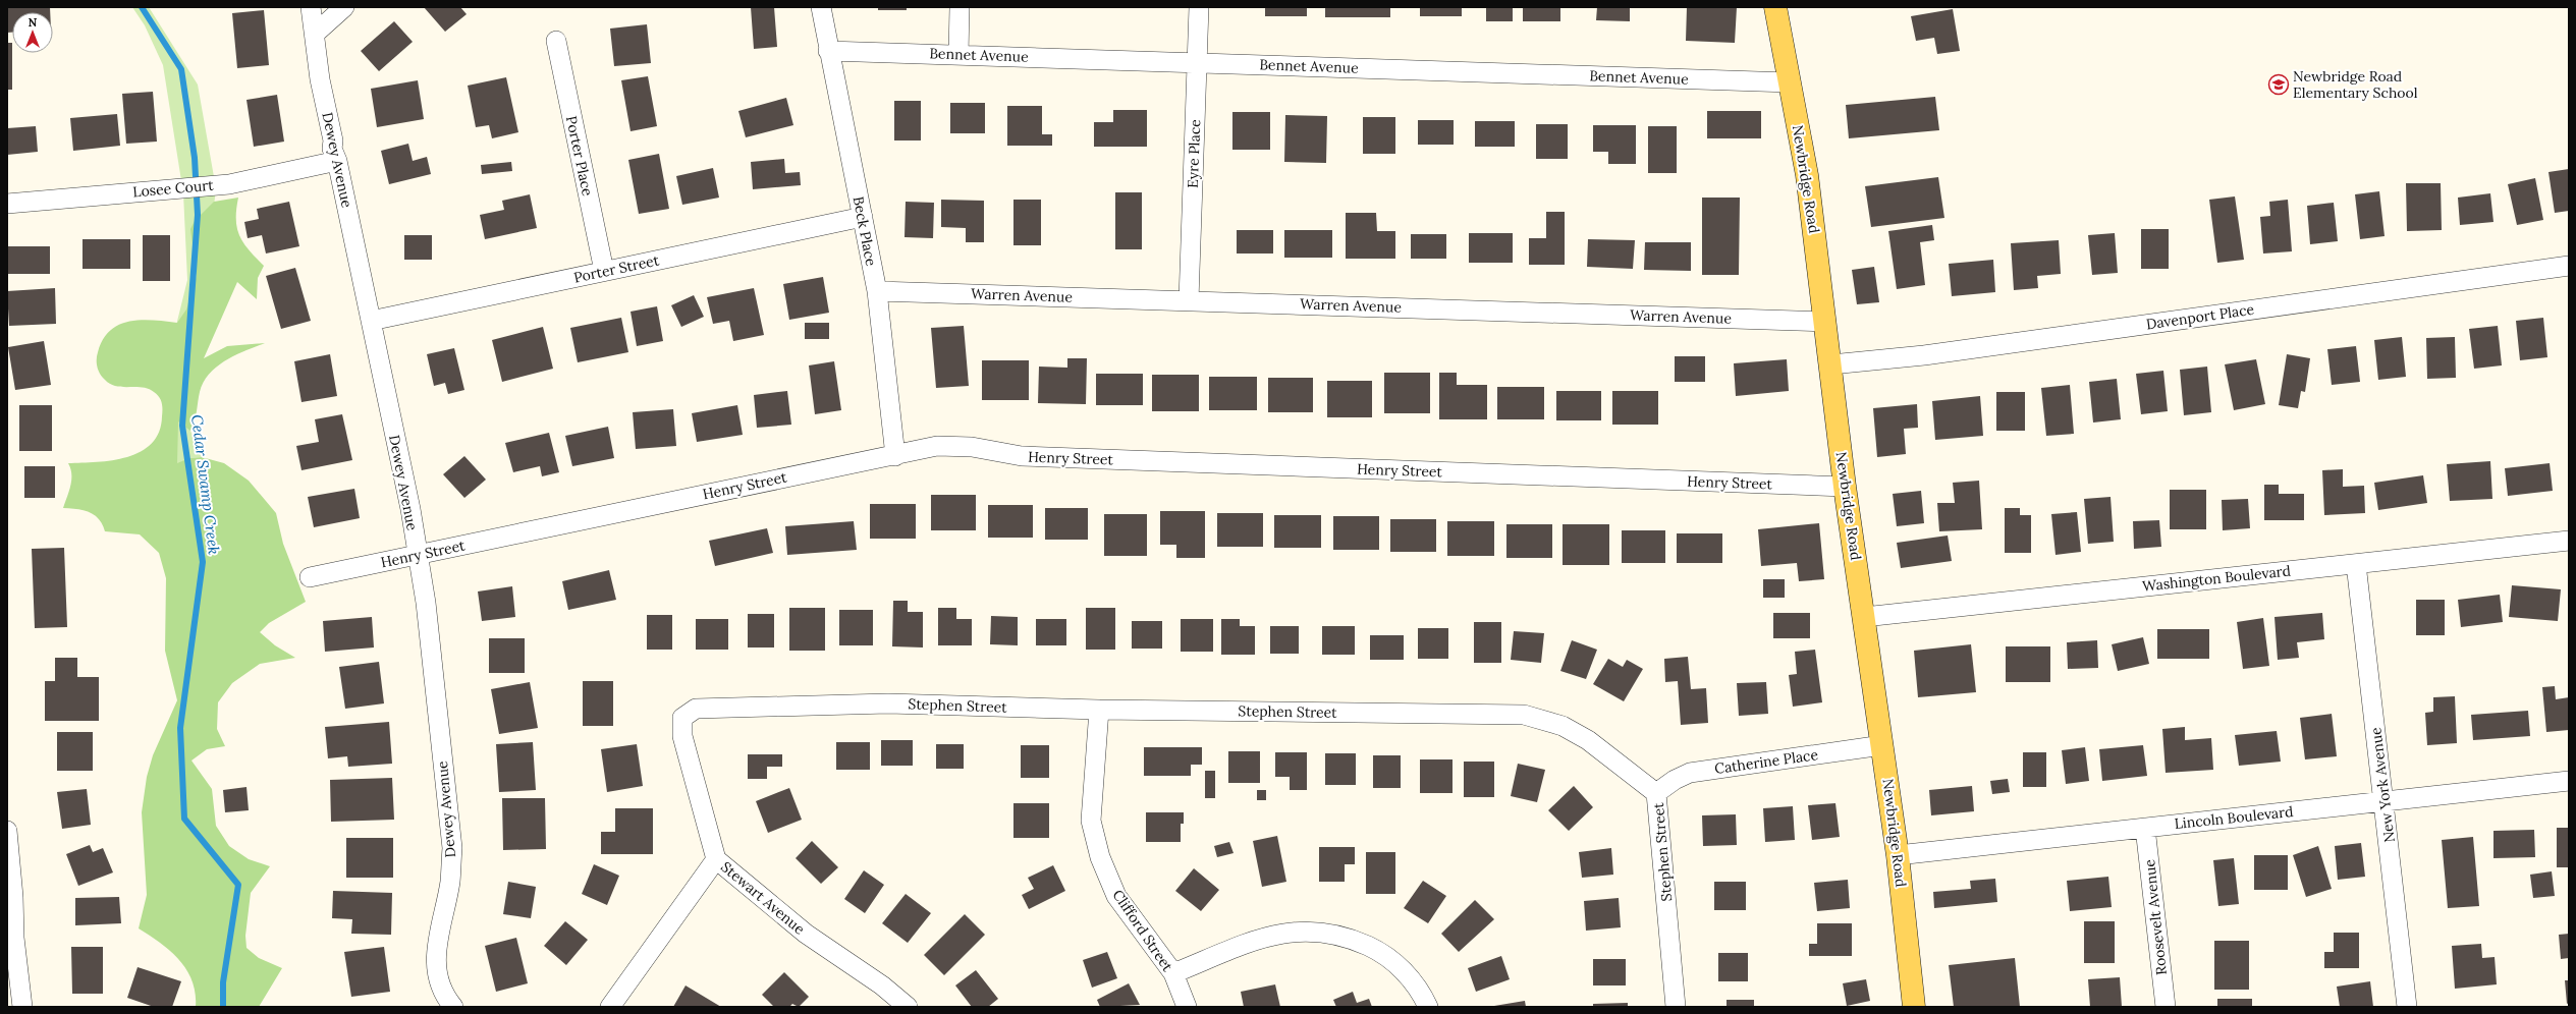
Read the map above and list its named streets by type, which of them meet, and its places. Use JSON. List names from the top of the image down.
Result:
{
  "streets": {
    "main road": ["Newbridge Road"],
    "street": [
      "Bennet Avenue",
      "Eyre Place",
      "Porter Place",
      "Dewey Avenue",
      "Losee Court",
      "Beck Place",
      "Porter Street",
      "Warren Avenue",
      "Davenport Place",
      "Henry Street",
      "Washington Boulevard",
      "Stephen Street",
      "Catherine Place",
      "New York Avenue",
      "Lincoln Boulevard",
      "Stewart Avenue",
      "Roosevelt Avenue",
      "Clifford Street"
    ]
  },
  "crossings": [
    ["Bennet Avenue", "Eyre Place"],
    ["Bennet Avenue", "Newbridge Road"],
    ["Bennet Avenue", "Beck Place"],
    ["Eyre Place", "Warren Avenue"],
    ["Porter Place", "Porter Street"],
    ["Dewey Avenue", "Losee Court"],
    ["Dewey Avenue", "Porter Street"],
    ["Dewey Avenue", "Henry Street"],
    ["Newbridge Road", "Warren Avenue"],
    ["Newbridge Road", "Davenport Place"],
    ["Newbridge Road", "Henry Street"],
    ["Newbridge Road", "Washington Boulevard"],
    ["Newbridge Road", "Catherine Place"],
    ["Newbridge Road", "Lincoln Boulevard"],
    ["Beck Place", "Porter Street"],
    ["Beck Place", "Warren Avenue"],
    ["Beck Place", "Henry Street"],
    ["Washington Boulevard", "New York Avenue"],
    ["Stephen Street", "Catherine Place"],
    ["Stephen Street", "Stewart Avenue"],
    ["Stephen Street", "Clifford Street"],
    ["New York Avenue", "Lincoln Boulevard"],
    ["Lincoln Boulevard", "Roosevelt Avenue"]
  ],
  "water": ["Cedar Swamp Creek"],
  "places": {
    "school or university": ["Newbridge Road Elementary School"]
  },
  "north": "top"
}
